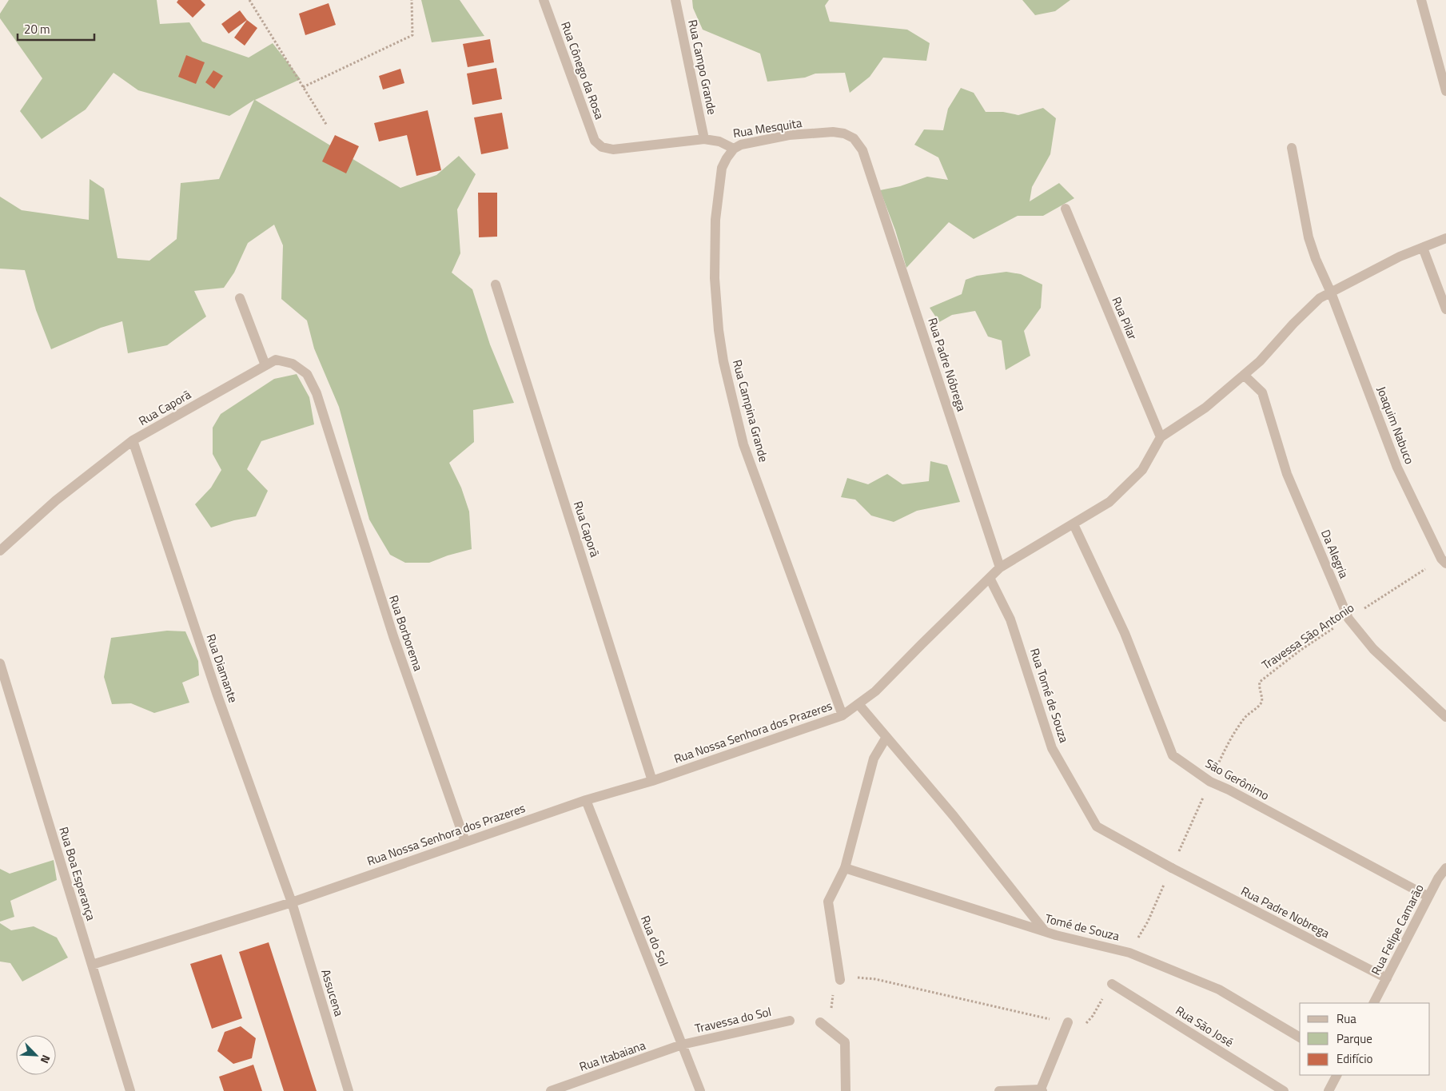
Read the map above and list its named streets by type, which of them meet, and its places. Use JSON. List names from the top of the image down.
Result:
{
  "streets": {
    "street": [
      "Rua Campo Grande",
      "Rua Cônego da Rosa",
      "Rua Mesquita",
      "Rua Pilar",
      "Rua Padre Nóbrega",
      "Rua Caporã",
      "Rua Campina Grande",
      "Joaquim Nabuco",
      "Da Alegria",
      "Rua Borborema",
      "Rua Diamante",
      "Rua Tomé de Souza",
      "Rua Nossa Senhora dos Prazeres",
      "São Gerônimo",
      "Rua Boa Esperança",
      "Rua Padre Nobrega",
      "Tomé de Souza",
      "Rua Felipe Camarão",
      "Rua do Sol",
      "Assucena",
      "Travessa do Sol",
      "Rua São José",
      "Rua Itabaiana"
    ],
    "path": ["Travessa São Antonio"]
  },
  "crossings": [
    ["Rua Campo Grande", "Rua Mesquita"],
    ["Rua Cônego da Rosa", "Rua Mesquita"],
    ["Rua Mesquita", "Rua Padre Nóbrega"],
    ["Rua Mesquita", "Rua Campina Grande"],
    ["Rua Pilar", "Rua Nossa Senhora dos Prazeres"],
    ["Rua Padre Nóbrega", "Rua Nossa Senhora dos Prazeres"],
    ["Rua Caporã", "Rua Borborema"],
    ["Rua Caporã", "Rua Diamante"],
    ["Rua Caporã", "Rua Nossa Senhora dos Prazeres"],
    ["Rua Campina Grande", "Rua Nossa Senhora dos Prazeres"],
    ["Joaquim Nabuco", "Travessa São Antonio"],
    ["Joaquim Nabuco", "Rua Nossa Senhora dos Prazeres"],
    ["Da Alegria", "Travessa São Antonio"],
    ["Da Alegria", "Rua Nossa Senhora dos Prazeres"],
    ["Rua Borborema", "Rua Nossa Senhora dos Prazeres"],
    ["Travessa São Antonio", "São Gerônimo"],
    ["Rua Diamante", "Rua Nossa Senhora dos Prazeres"],
    ["Rua Diamante", "Assucena"],
    ["Rua Tomé de Souza", "Rua Nossa Senhora dos Prazeres"],
    ["Rua Tomé de Souza", "Rua Padre Nobrega"],
    ["Rua Nossa Senhora dos Prazeres", "São Gerônimo"],
    ["Rua Nossa Senhora dos Prazeres", "Rua Boa Esperança"],
    ["Rua Nossa Senhora dos Prazeres", "Rua do Sol"],
    ["Rua Nossa Senhora dos Prazeres", "Assucena"],
    ["São Gerônimo", "Rua Felipe Camarão"],
    ["Rua Padre Nobrega", "Rua Felipe Camarão"],
    ["Rua do Sol", "Travessa do Sol"],
    ["Rua do Sol", "Rua Itabaiana"],
    ["Travessa do Sol", "Rua Itabaiana"]
  ],
  "legend": ["Rua", "Parque", "Edifício"],
  "scale_bar": "20 m",
  "north": "bottom right"
}
